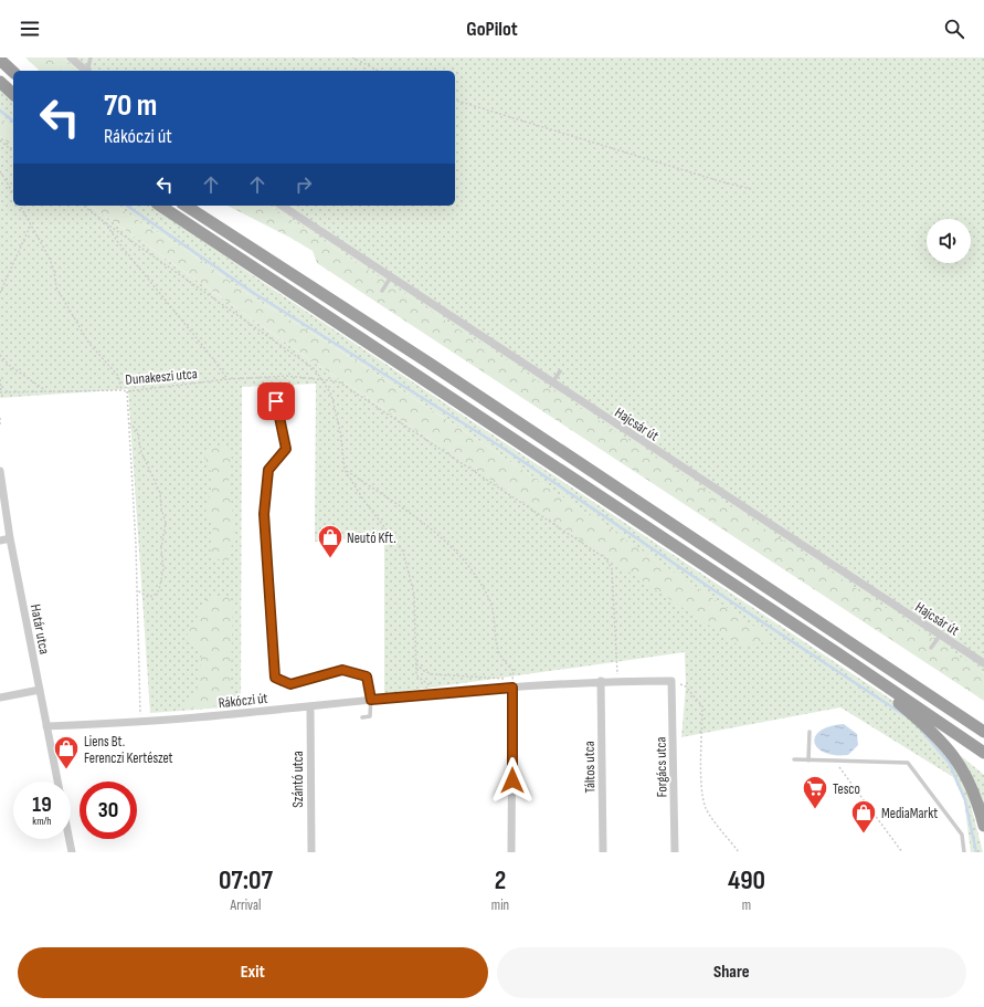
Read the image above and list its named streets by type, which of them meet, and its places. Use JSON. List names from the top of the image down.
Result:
{
  "streets": {
    "street": [
      "Hajcsár út",
      "Határ utca",
      "Rákóczi út",
      "Táltos utca",
      "Forgács utca",
      "Szántó utca"
    ],
    "path": ["Dunakeszi utca"]
  },
  "crossings": [
    ["Dunakeszi utca", "Rákóczi út"],
    ["Határ utca", "Rákóczi út"],
    ["Rákóczi út", "Táltos utca"],
    ["Rákóczi út", "Forgács utca"],
    ["Rákóczi út", "Szántó utca"]
  ],
  "places": {
    "shop": ["Neutó Kft.", "Liens Bt. Ferenczi Kertészet", "MediaMarkt"],
    "supermarket": ["Tesco"]
  },
  "page": {
    "header": "GoPilot",
    "turn": ["70 m", "Rákóczi út"],
    "speed": "19 km/h",
    "limit": "30",
    "eta": [
      "07:07",
      "Arrival",
      "2",
      "min",
      "490",
      "m"
    ],
    "buttons": ["Exit", "Share"]
  }
}
